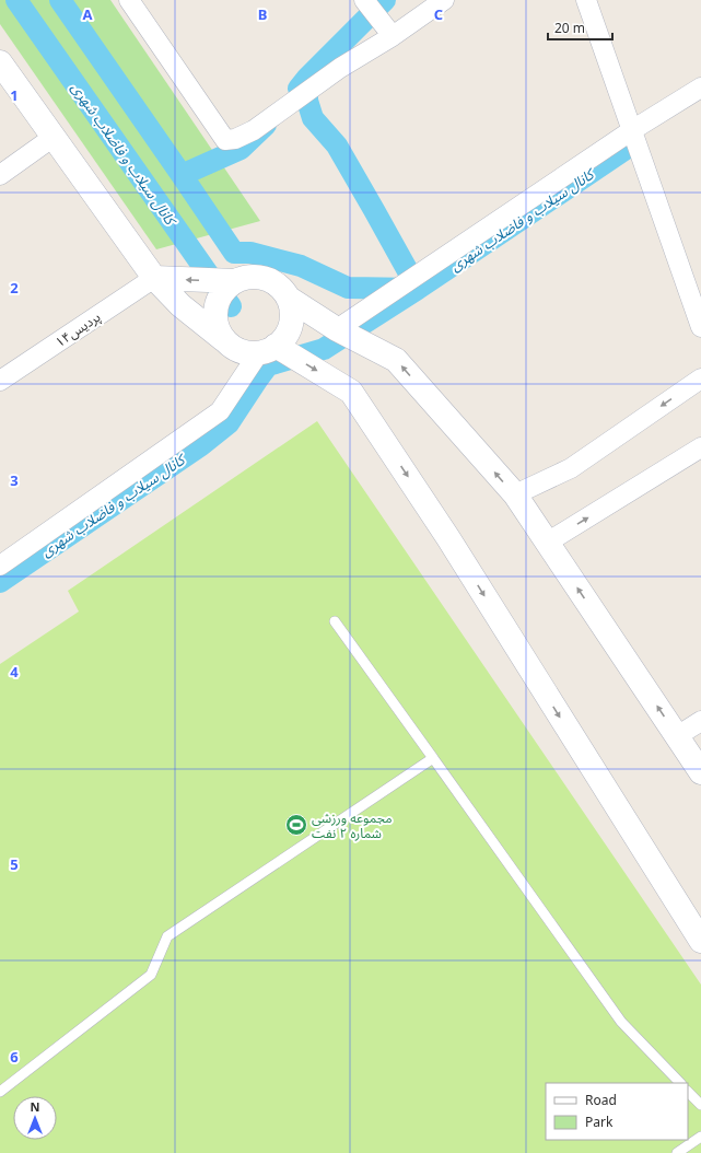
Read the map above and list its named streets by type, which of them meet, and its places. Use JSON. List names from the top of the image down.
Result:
{
  "streets": {
    "street": ["پردیس۱۴"]
  },
  "water": ["کانال سیلاب و فاضلاب شهری"],
  "places": {
    "sports": ["مجموعه ورزشی شماره ۲ نفت"]
  },
  "legend": ["Road", "Park"],
  "scale_bar": "20 m",
  "north": "top",
  "grid": {
    "columns": ["A", "B", "C"],
    "rows": [
      "1",
      "2",
      "3",
      "4",
      "5",
      "6"
    ]
  }
}
